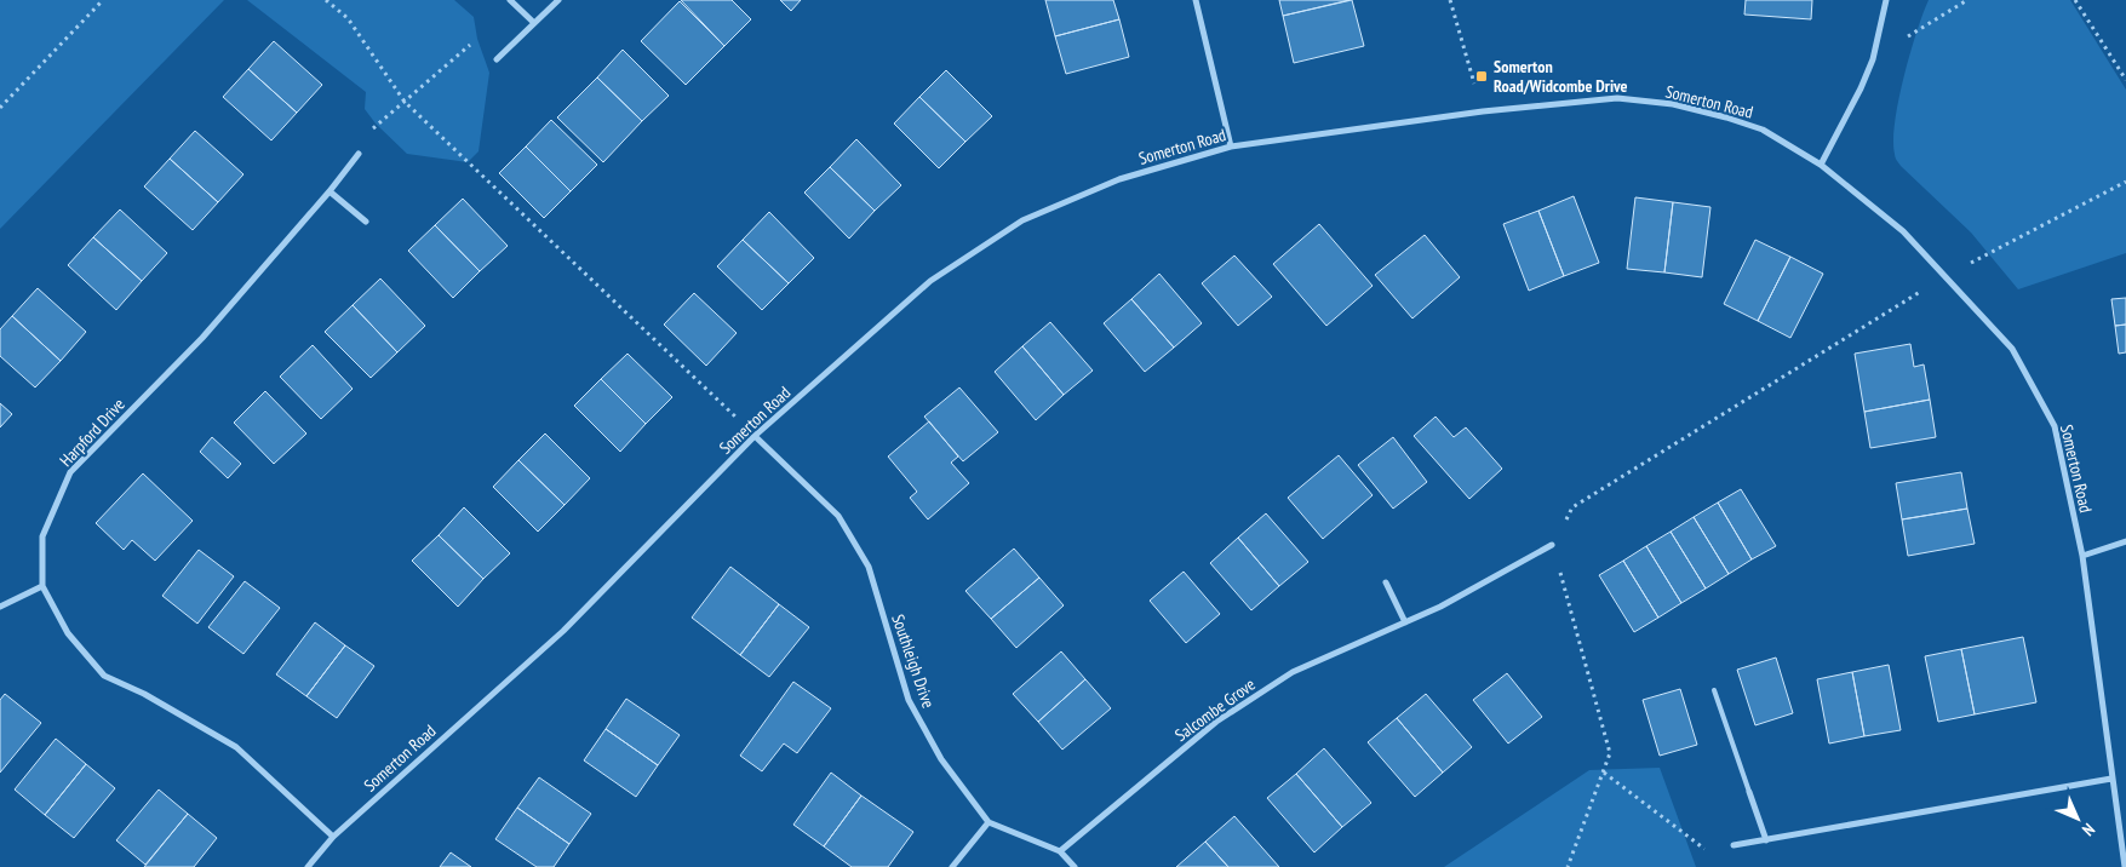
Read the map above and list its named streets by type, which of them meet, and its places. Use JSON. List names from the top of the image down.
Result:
{
  "streets": {
    "street": [
      "Somerton Road",
      "Harpford Drive",
      "Southleigh Drive",
      "Salcombe Grove"
    ]
  },
  "crossings": [
    ["Somerton Road", "Harpford Drive"],
    ["Somerton Road", "Southleigh Drive"]
  ],
  "places": {
    "transit": ["Somerton Road/Widcombe Drive"]
  },
  "north": "bottom right"
}
